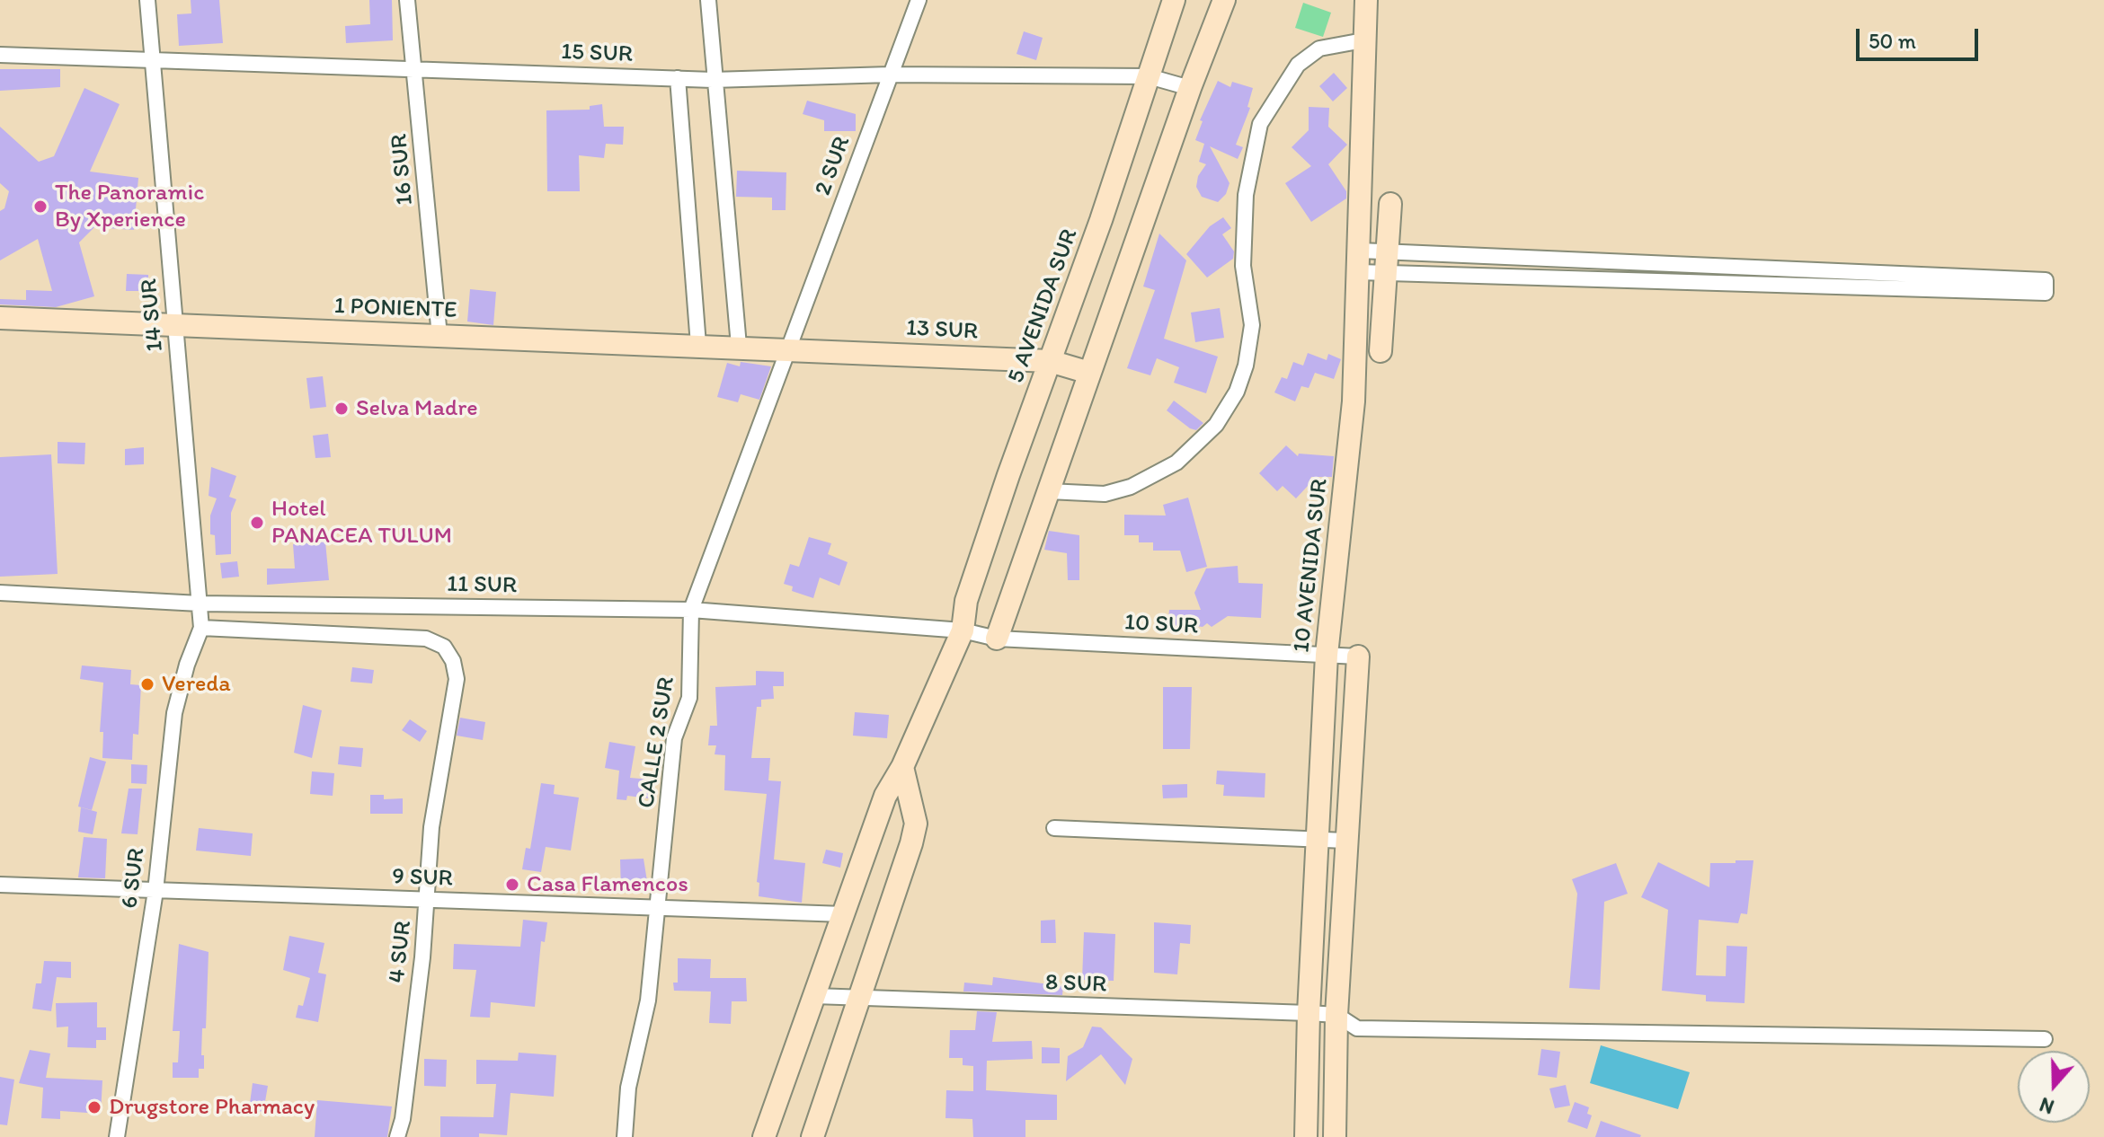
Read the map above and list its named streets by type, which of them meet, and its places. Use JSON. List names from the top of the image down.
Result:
{
  "streets": {
    "street": [
      "15 SUR",
      "2 SUR",
      "16 SUR",
      "5 AVENIDA SUR",
      "1 PONIENTE",
      "14 SUR",
      "13 SUR",
      "10 AVENIDA SUR",
      "11 SUR",
      "10 SUR",
      "CALLE 2 SUR",
      "6 SUR",
      "9 SUR",
      "4 SUR",
      "8 SUR"
    ]
  },
  "crossings": [
    ["15 SUR", "2 SUR"],
    ["15 SUR", "16 SUR"],
    ["15 SUR", "5 AVENIDA SUR"],
    ["15 SUR", "14 SUR"],
    ["2 SUR", "1 PONIENTE"],
    ["2 SUR", "13 SUR"],
    ["2 SUR", "11 SUR"],
    ["2 SUR", "CALLE 2 SUR"],
    ["16 SUR", "1 PONIENTE"],
    ["5 AVENIDA SUR", "13 SUR"],
    ["5 AVENIDA SUR", "11 SUR"],
    ["5 AVENIDA SUR", "10 SUR"],
    ["5 AVENIDA SUR", "9 SUR"],
    ["5 AVENIDA SUR", "8 SUR"],
    ["1 PONIENTE", "14 SUR"],
    ["1 PONIENTE", "13 SUR"],
    ["14 SUR", "11 SUR"],
    ["14 SUR", "6 SUR"],
    ["14 SUR", "4 SUR"],
    ["10 AVENIDA SUR", "10 SUR"],
    ["10 AVENIDA SUR", "8 SUR"],
    ["11 SUR", "10 SUR"],
    ["11 SUR", "CALLE 2 SUR"],
    ["CALLE 2 SUR", "9 SUR"],
    ["6 SUR", "9 SUR"],
    ["6 SUR", "4 SUR"],
    ["9 SUR", "4 SUR"]
  ],
  "places": [
    "The Panoramic By Xperience",
    "Selva Madre",
    "Hotel PANACEA TULUM",
    "Vereda",
    "Casa Flamencos",
    "Drugstore Pharmacy"
  ],
  "scale_bar": "50 m",
  "north": "bottom"
}
